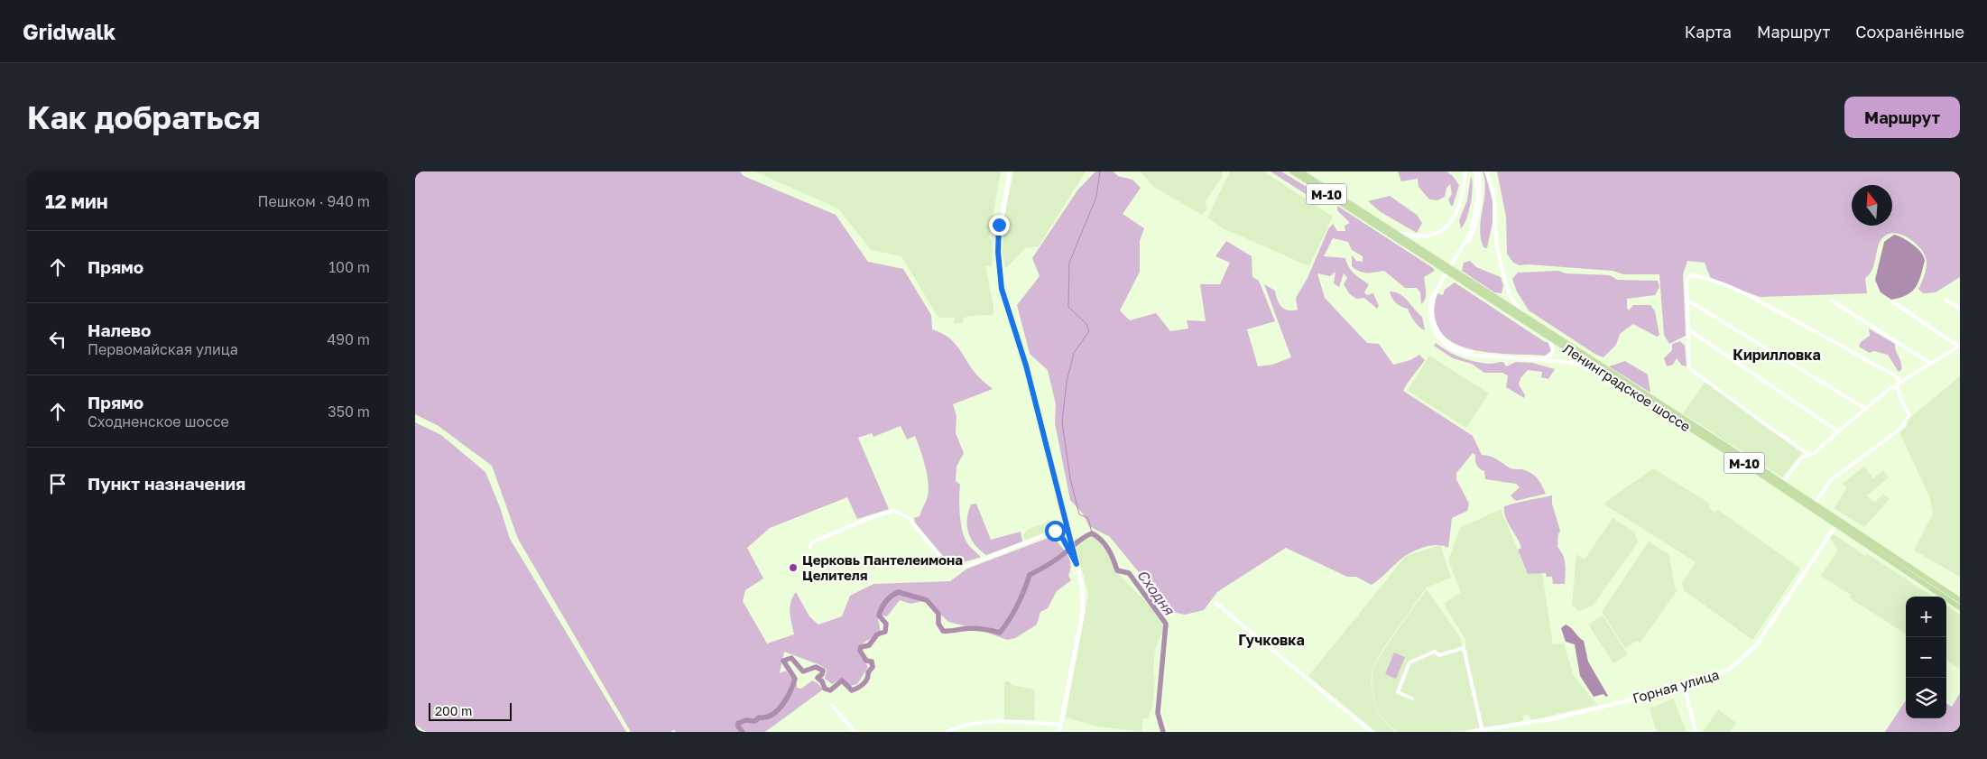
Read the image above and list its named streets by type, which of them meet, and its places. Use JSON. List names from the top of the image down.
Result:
{
  "streets": {
    "highway": ["М-10", "Ленинградское шоссе"],
    "street": ["Горная улица"]
  },
  "crossings": [
    ["Ленинградское шоссе", "Горная улица"]
  ],
  "districts": ["Кирилловка", "Гучковка"],
  "water": ["Сходня"],
  "places": ["Церковь Пантелеимона Целителя"],
  "scale_bar": "200 m",
  "north": "top",
  "page": {
    "header": "Gridwalk",
    "nav": ["Карта", "Маршрут", "Сохранённые"],
    "buttons": "Маршрут",
    "title": "Как добраться",
    "heading": ["12 мин", "Пешком · 940 m"],
    "list": [
      ["Прямо", "100 m"],
      ["Налево", "Первомайская улица", "490 m"],
      ["Прямо", "Сходненское шоссе", "350 m"],
      "Пункт назначения"
    ],
    "map_buttons": ["+", "−"],
    "scale": "200 m"
  }
}
